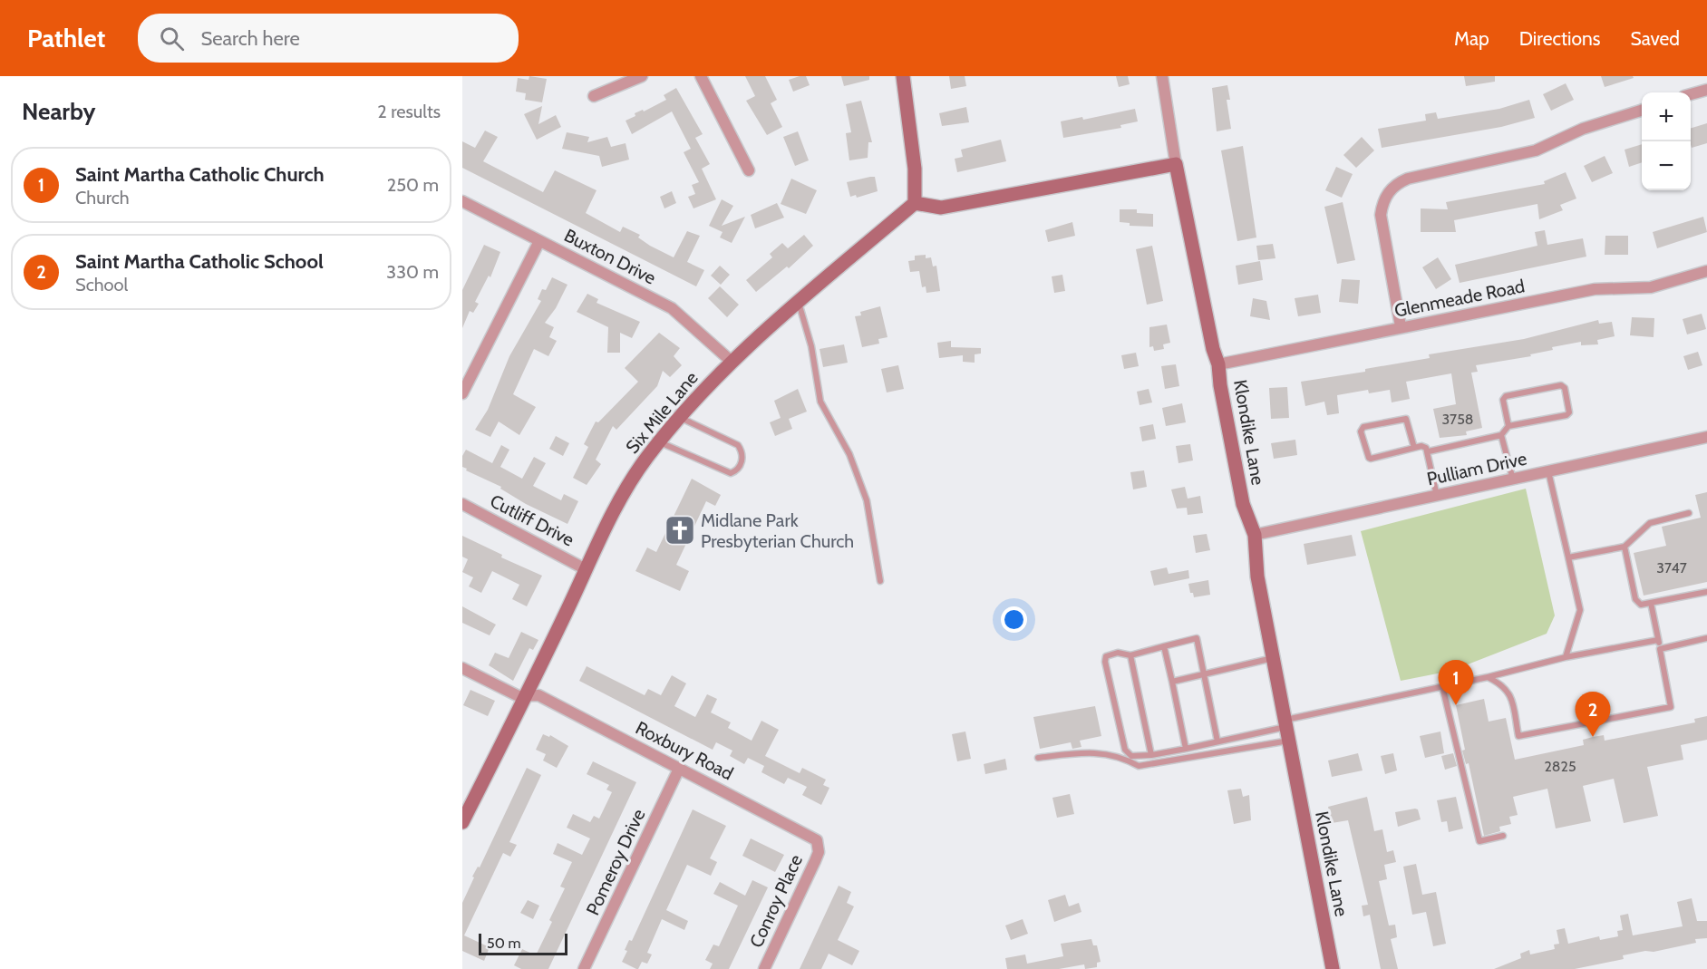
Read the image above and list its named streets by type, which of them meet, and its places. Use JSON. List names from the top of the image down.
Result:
{
  "streets": {
    "street": [
      "Buxton Drive",
      "Glenmeade Road",
      "Six Mile Lane",
      "Klondike Lane",
      "Pulliam Drive",
      "Cutliff Drive",
      "Roxbury Road",
      "Pomeroy Drive",
      "Conroy Place"
    ]
  },
  "crossings": [
    ["Buxton Drive", "Six Mile Lane"],
    ["Glenmeade Road", "Klondike Lane"],
    ["Six Mile Lane", "Cutliff Drive"],
    ["Six Mile Lane", "Roxbury Road"],
    ["Klondike Lane", "Pulliam Drive"],
    ["Roxbury Road", "Pomeroy Drive"],
    ["Roxbury Road", "Conroy Place"]
  ],
  "places": {
    "church": ["Midlane Park Presbyterian Church"]
  },
  "house_numbers": ["3758", "3747", "2825"],
  "scale_bar": "50 m",
  "page": {
    "header": "Pathlet",
    "search": "Search here",
    "nav": ["Map", "Directions", "Saved"],
    "heading": ["Nearby", "2 results"],
    "map_buttons": ["+", "−"],
    "list": [
      {
        "mark": "1",
        "name": "Saint Martha Catholic Church",
        "note": "Church",
        "value": "250 m"
      },
      {
        "mark": "2",
        "name": "Saint Martha Catholic School",
        "note": "School",
        "value": "330 m"
      }
    ],
    "pins": ["1", "2"],
    "scale": "50 m"
  }
}
